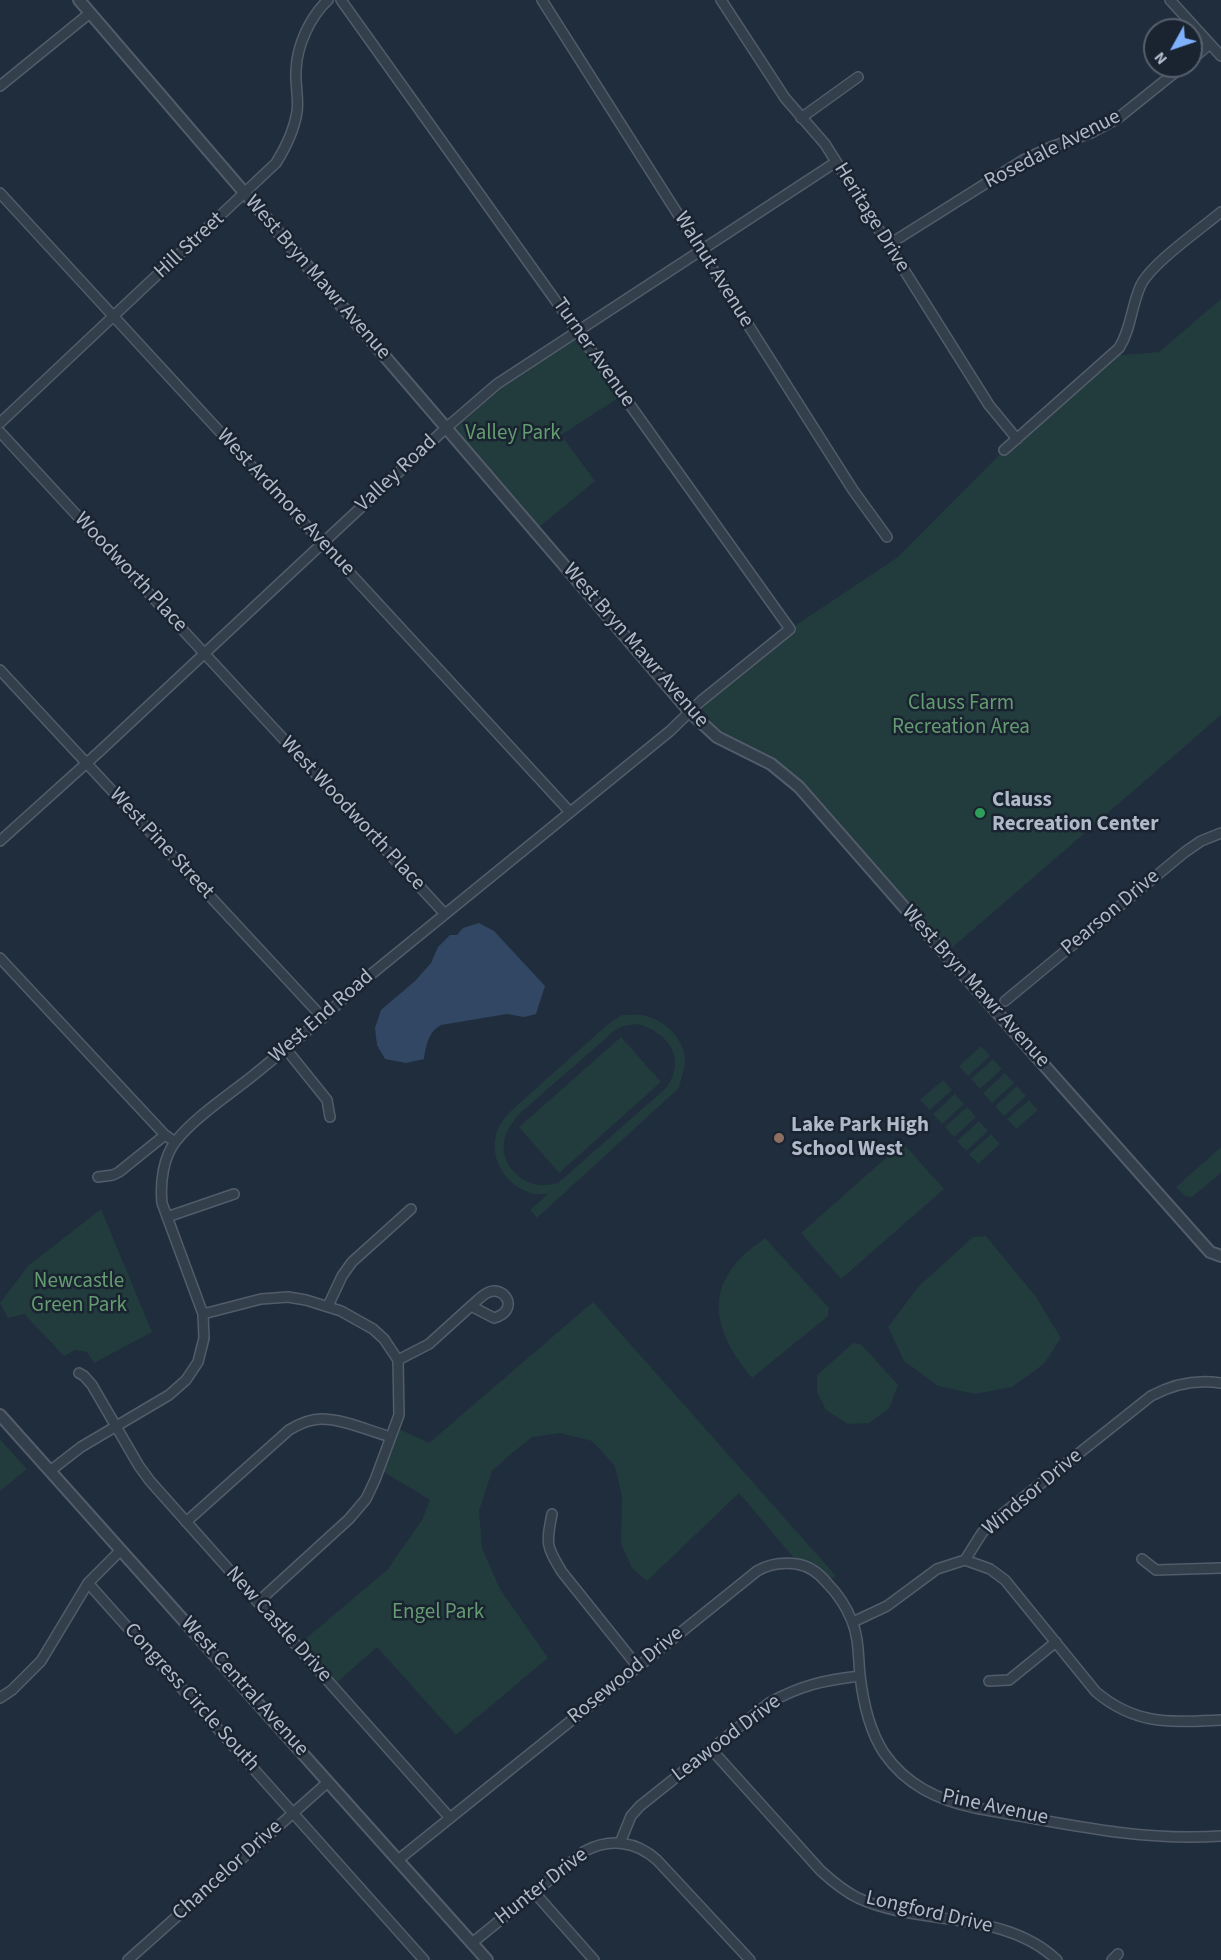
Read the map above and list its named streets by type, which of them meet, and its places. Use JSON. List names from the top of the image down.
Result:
{
  "streets": {
    "street": [
      "Rosedale Avenue",
      "Heritage Drive",
      "Hill Street",
      "Walnut Avenue",
      "West Bryn Mawr Avenue",
      "Turner Avenue",
      "Valley Road",
      "West Ardmore Avenue",
      "Woodworth Place",
      "West Woodworth Place",
      "West Pine Street",
      "Pearson Drive",
      "West End Road",
      "Windsor Drive",
      "New Castle Drive",
      "Rosewood Drive",
      "West Central Avenue",
      "Congress Circle South",
      "Leawood Drive",
      "Pine Avenue",
      "Chancelor Drive",
      "Hunter Drive",
      "Longford Drive"
    ]
  },
  "crossings": [
    ["Rosedale Avenue", "Heritage Drive"],
    ["Heritage Drive", "Valley Road"],
    ["Hill Street", "West Bryn Mawr Avenue"],
    ["Hill Street", "West Ardmore Avenue"],
    ["Walnut Avenue", "Valley Road"],
    ["West Bryn Mawr Avenue", "Valley Road"],
    ["West Bryn Mawr Avenue", "West End Road"],
    ["Turner Avenue", "Valley Road"],
    ["Turner Avenue", "West End Road"],
    ["Valley Road", "West Ardmore Avenue"],
    ["Valley Road", "Woodworth Place"],
    ["Valley Road", "West Pine Street"],
    ["West Ardmore Avenue", "West End Road"],
    ["Woodworth Place", "West Woodworth Place"],
    ["West Woodworth Place", "West End Road"],
    ["West Pine Street", "West End Road"],
    ["West End Road", "New Castle Drive"],
    ["West End Road", "West Central Avenue"],
    ["New Castle Drive", "Rosewood Drive"],
    ["Rosewood Drive", "West Central Avenue"],
    ["Rosewood Drive", "Pine Avenue"],
    ["West Central Avenue", "Chancelor Drive"],
    ["West Central Avenue", "Hunter Drive"],
    ["Congress Circle South", "Chancelor Drive"],
    ["Leawood Drive", "Pine Avenue"],
    ["Leawood Drive", "Hunter Drive"],
    ["Leawood Drive", "Longford Drive"]
  ],
  "parks": [
    "Valley Park",
    "Clauss Farm Recreation Area",
    "Newcastle Green Park",
    "Engel Park"
  ],
  "places": ["Clauss Recreation Center", "Lake Park High School West"],
  "north": "bottom left"
}
